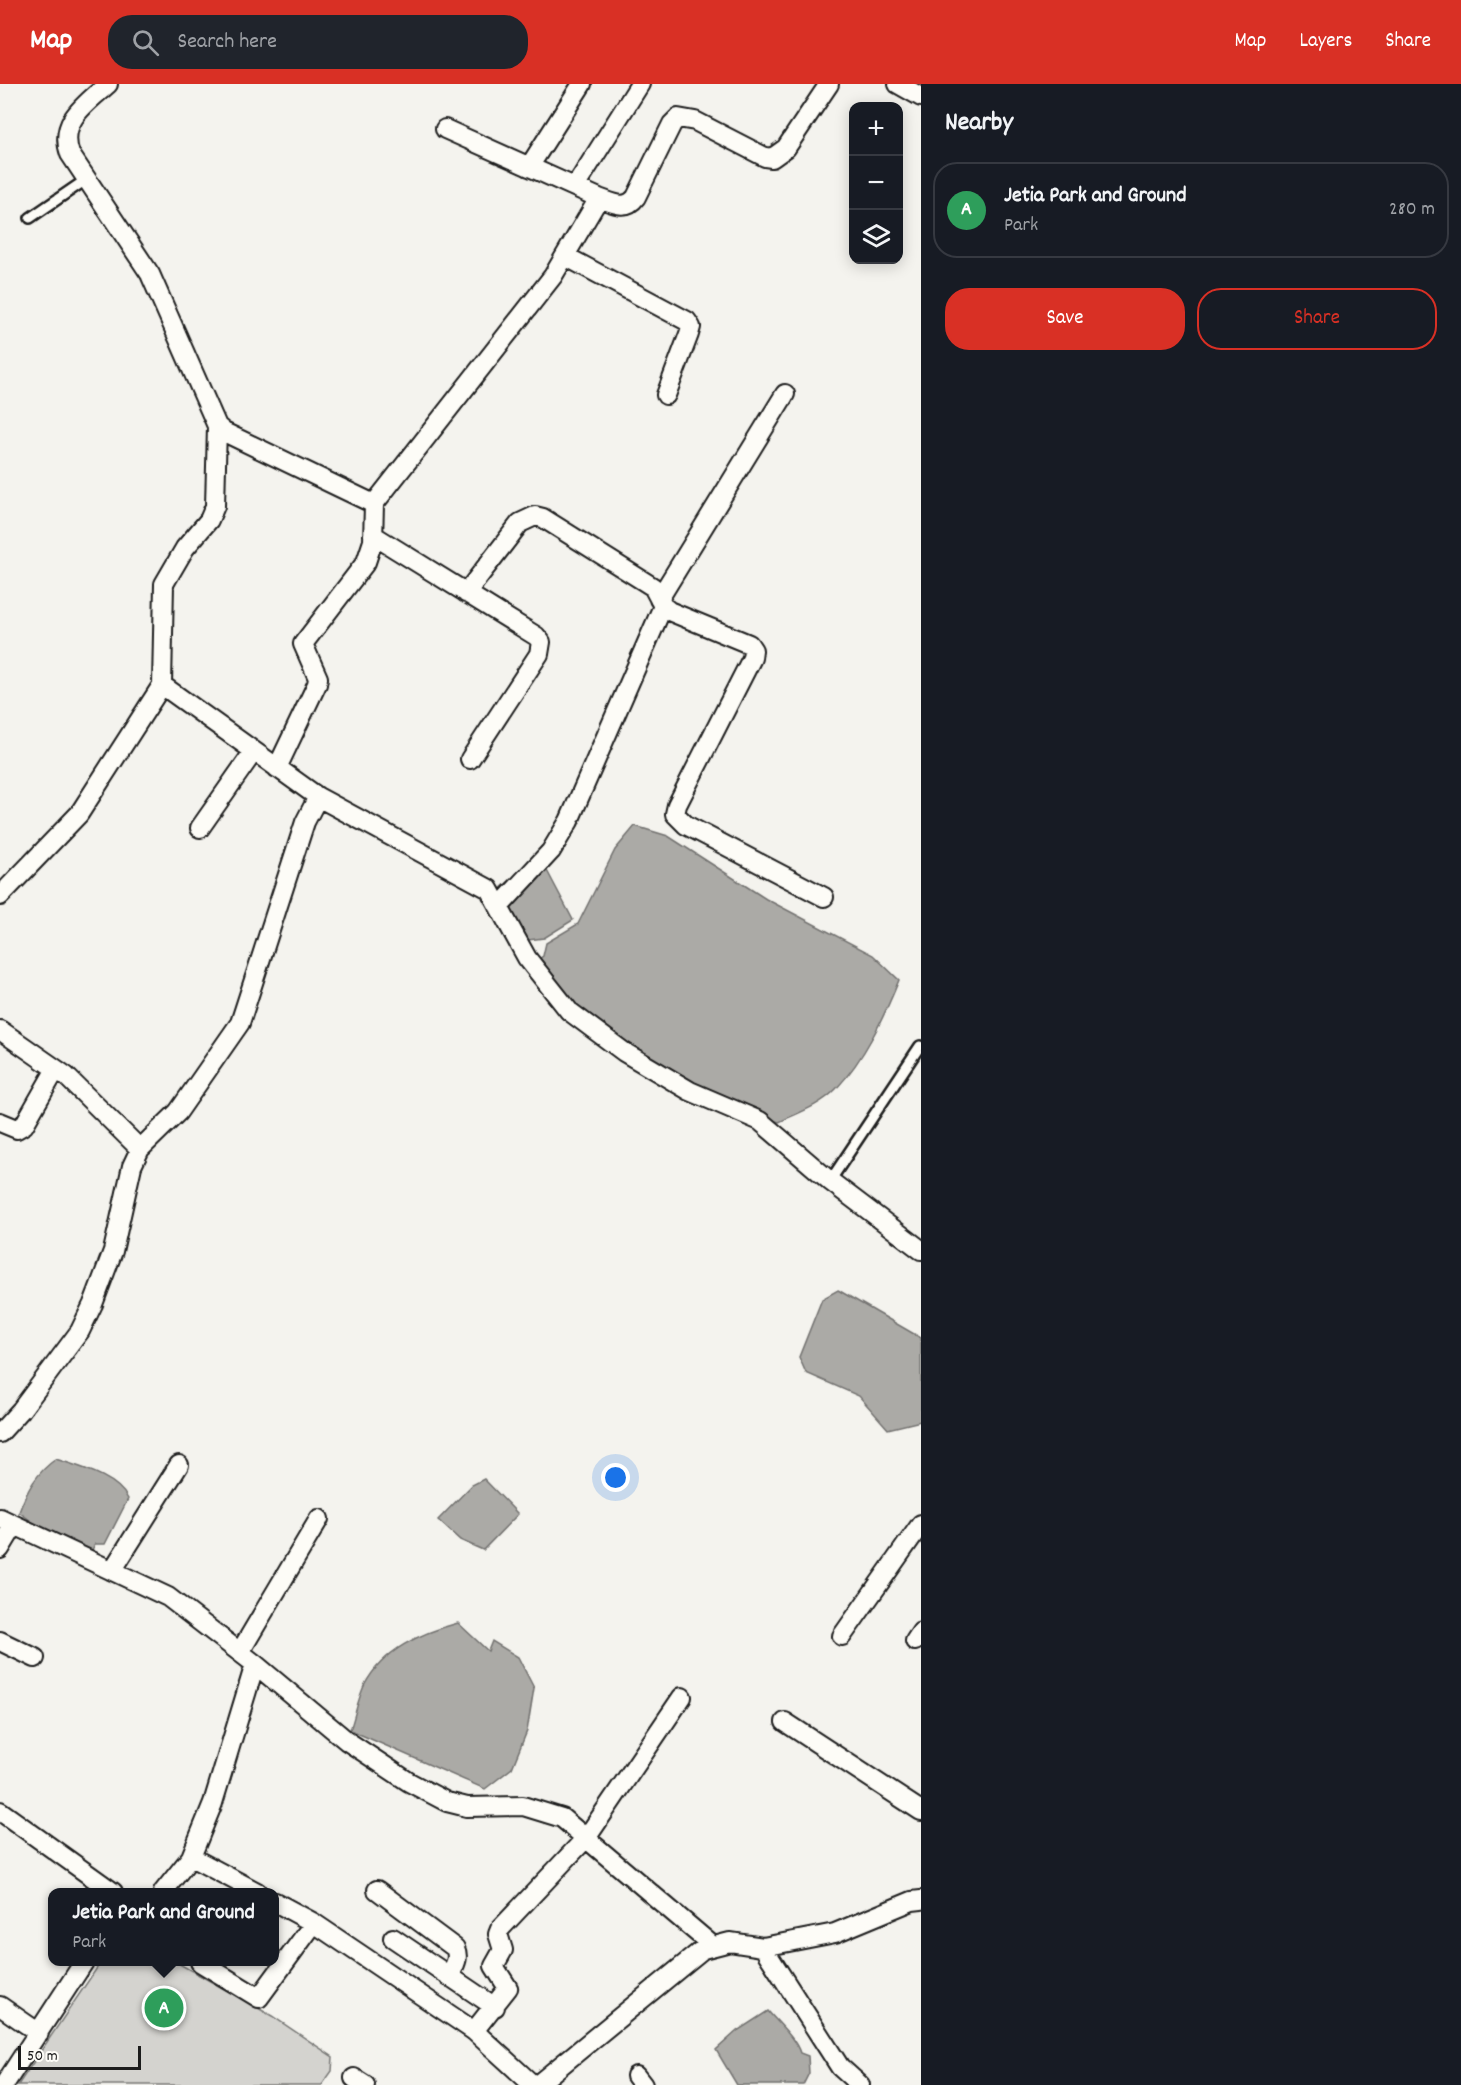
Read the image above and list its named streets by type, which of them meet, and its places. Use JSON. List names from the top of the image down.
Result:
{
  "scale_bar": "50 m",
  "page": {
    "header": "Map",
    "search": "Search here",
    "nav": ["Map", "Layers", "Share"],
    "heading": "Nearby",
    "map_buttons": ["+", "−"],
    "list": [
      {
        "mark": "A",
        "name": "Jetia Park and Ground",
        "note": "Park",
        "value": "280 m"
      }
    ],
    "buttons": ["Save", "Share"],
    "popup": ["Jetia Park and Ground", "Park"],
    "pins": "A",
    "scale": "50 m"
  }
}
